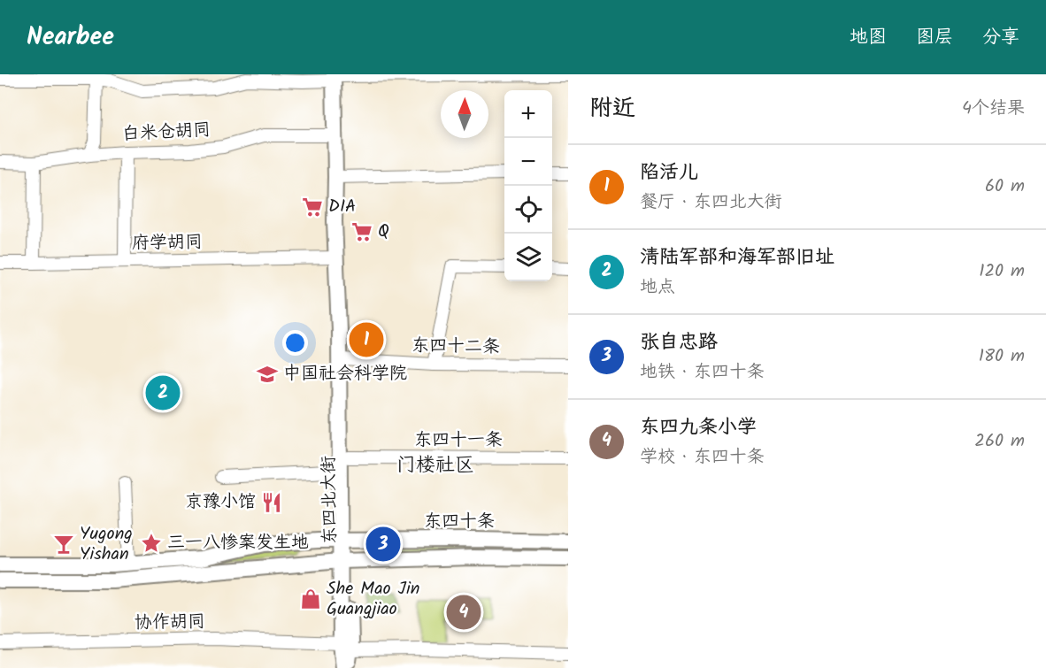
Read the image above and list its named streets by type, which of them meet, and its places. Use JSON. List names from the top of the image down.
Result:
{
  "streets": {
    "main road": ["东四北大街", "东四十条"],
    "street": [
      "白米仓胡同",
      "府学胡同",
      "东四十二条",
      "东四十一条",
      "协作胡同"
    ]
  },
  "crossings": [
    ["白米仓胡同", "东四北大街"],
    ["府学胡同", "东四北大街"],
    ["东四十二条", "东四北大街"],
    ["东四十一条", "东四北大街"],
    ["东四北大街", "东四十条"],
    ["东四北大街", "协作胡同"]
  ],
  "districts": ["门楼社区"],
  "places": {
    "supermarket": ["DIA", "Q"],
    "school or university": ["中国社会科学院"],
    "restaurant": ["京豫小馆"],
    "place": ["三一八惨案发生地"],
    "bar": ["Yugong Yishan"],
    "shop": ["She Mao Jin Guangjiao"]
  },
  "north": "top",
  "page": {
    "header": "Nearbee",
    "nav": ["地图", "图层", "分享"],
    "heading": ["附近", "4个结果"],
    "map_buttons": ["+", "−"],
    "list": [
      {
        "mark": "1",
        "name": "陷活儿",
        "note": "餐厅 · 东四北大街",
        "value": "60 m"
      },
      {
        "mark": "2",
        "name": "清陆军部和海军部旧址",
        "note": "地点",
        "value": "120 m"
      },
      {
        "mark": "3",
        "name": "张自忠路",
        "note": "地铁 · 东四十条",
        "value": "180 m"
      },
      {
        "mark": "4",
        "name": "东四九条小学",
        "note": "学校 · 东四十条",
        "value": "260 m"
      }
    ],
    "pins": [
      "1",
      "2",
      "3",
      "4"
    ]
  }
}
